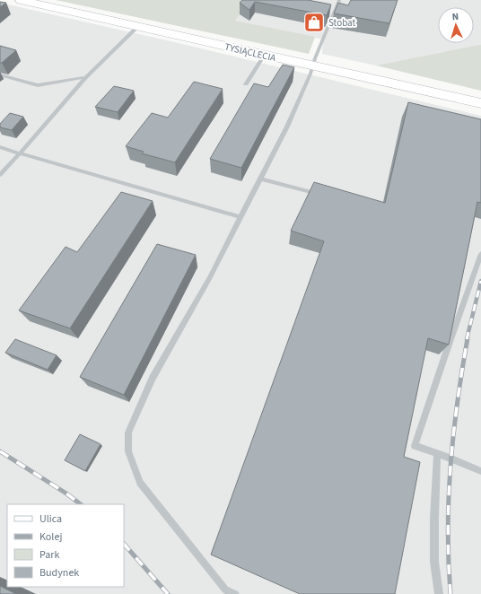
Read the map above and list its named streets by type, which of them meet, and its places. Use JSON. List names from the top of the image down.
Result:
{
  "streets": {
    "street": ["TYSIĄCLECIA"]
  },
  "places": {
    "shop": ["Stobat"]
  },
  "legend": [
    "Ulica",
    "Kolej",
    "Park",
    "Budynek"
  ],
  "north": "top"
}
